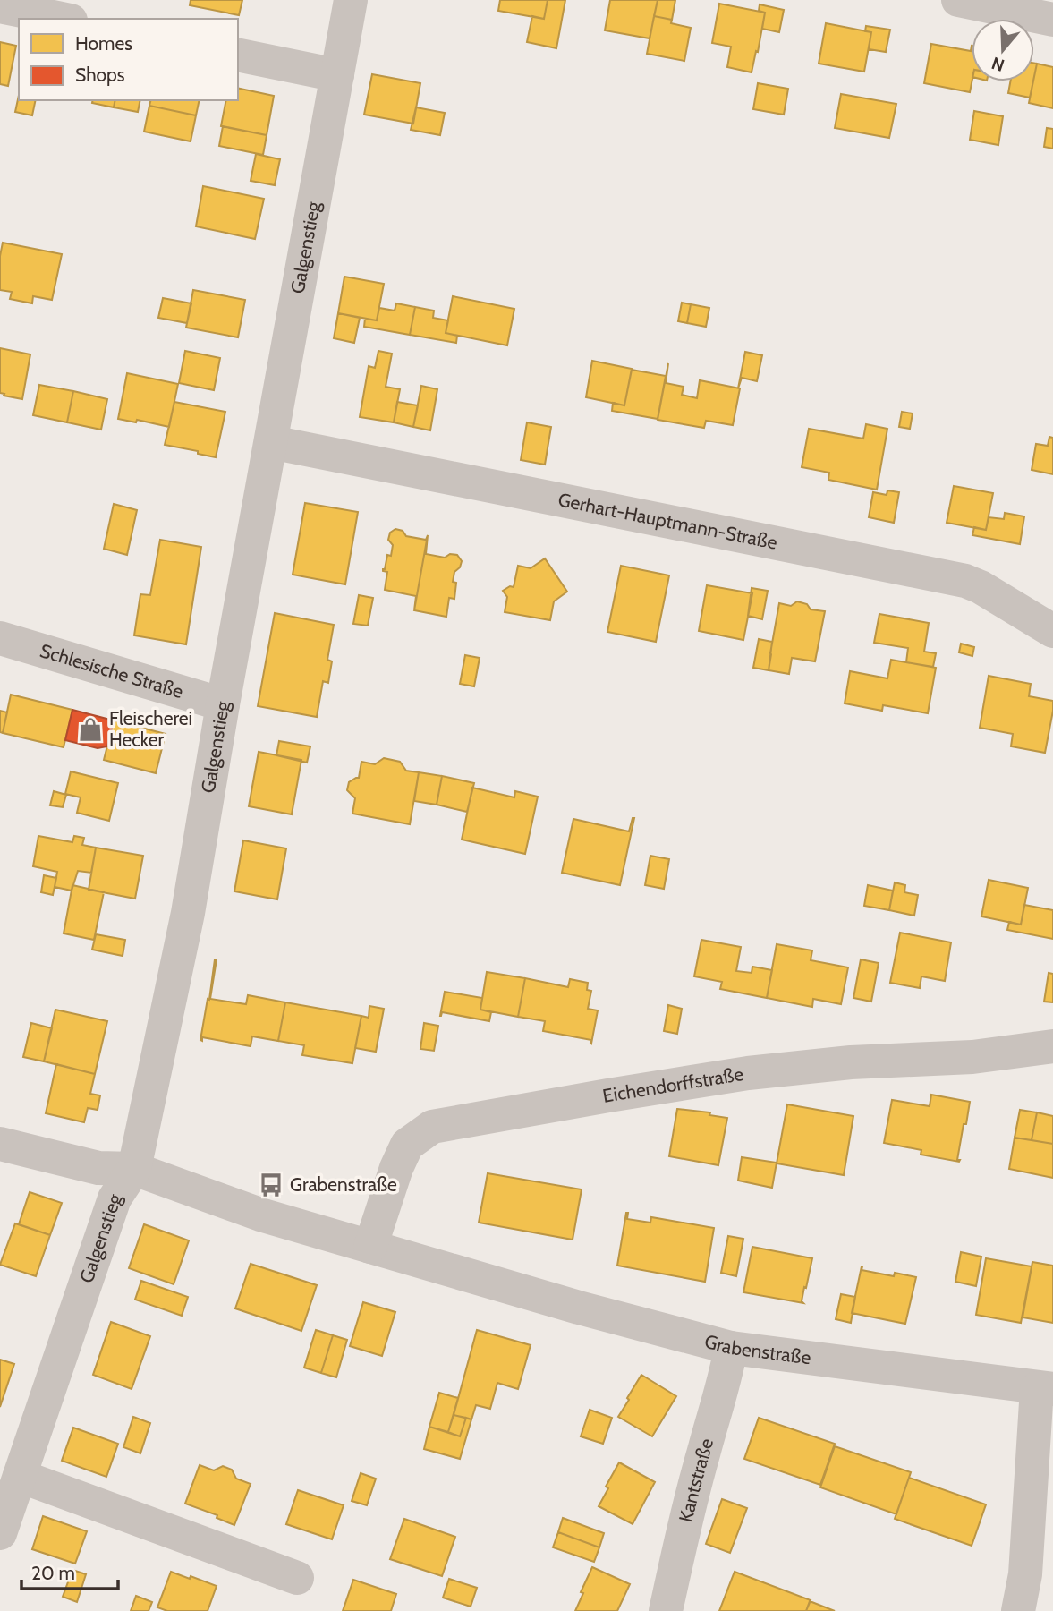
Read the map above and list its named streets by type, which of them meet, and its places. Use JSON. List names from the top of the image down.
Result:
{
  "streets": {
    "street": [
      "Galgenstieg",
      "Gerhart-Hauptmann-Straße",
      "Schlesische Straße",
      "Eichendorffstraße",
      "Grabenstraße",
      "Kantstraße"
    ]
  },
  "crossings": [
    ["Galgenstieg", "Gerhart-Hauptmann-Straße"],
    ["Galgenstieg", "Schlesische Straße"],
    ["Galgenstieg", "Grabenstraße"],
    ["Eichendorffstraße", "Grabenstraße"],
    ["Grabenstraße", "Kantstraße"]
  ],
  "places": {
    "shop": ["Fleischerei Hecker"],
    "bus stop": ["Grabenstraße"]
  },
  "legend": ["Homes", "Shops"],
  "scale_bar": "20 m",
  "north": "bottom"
}
